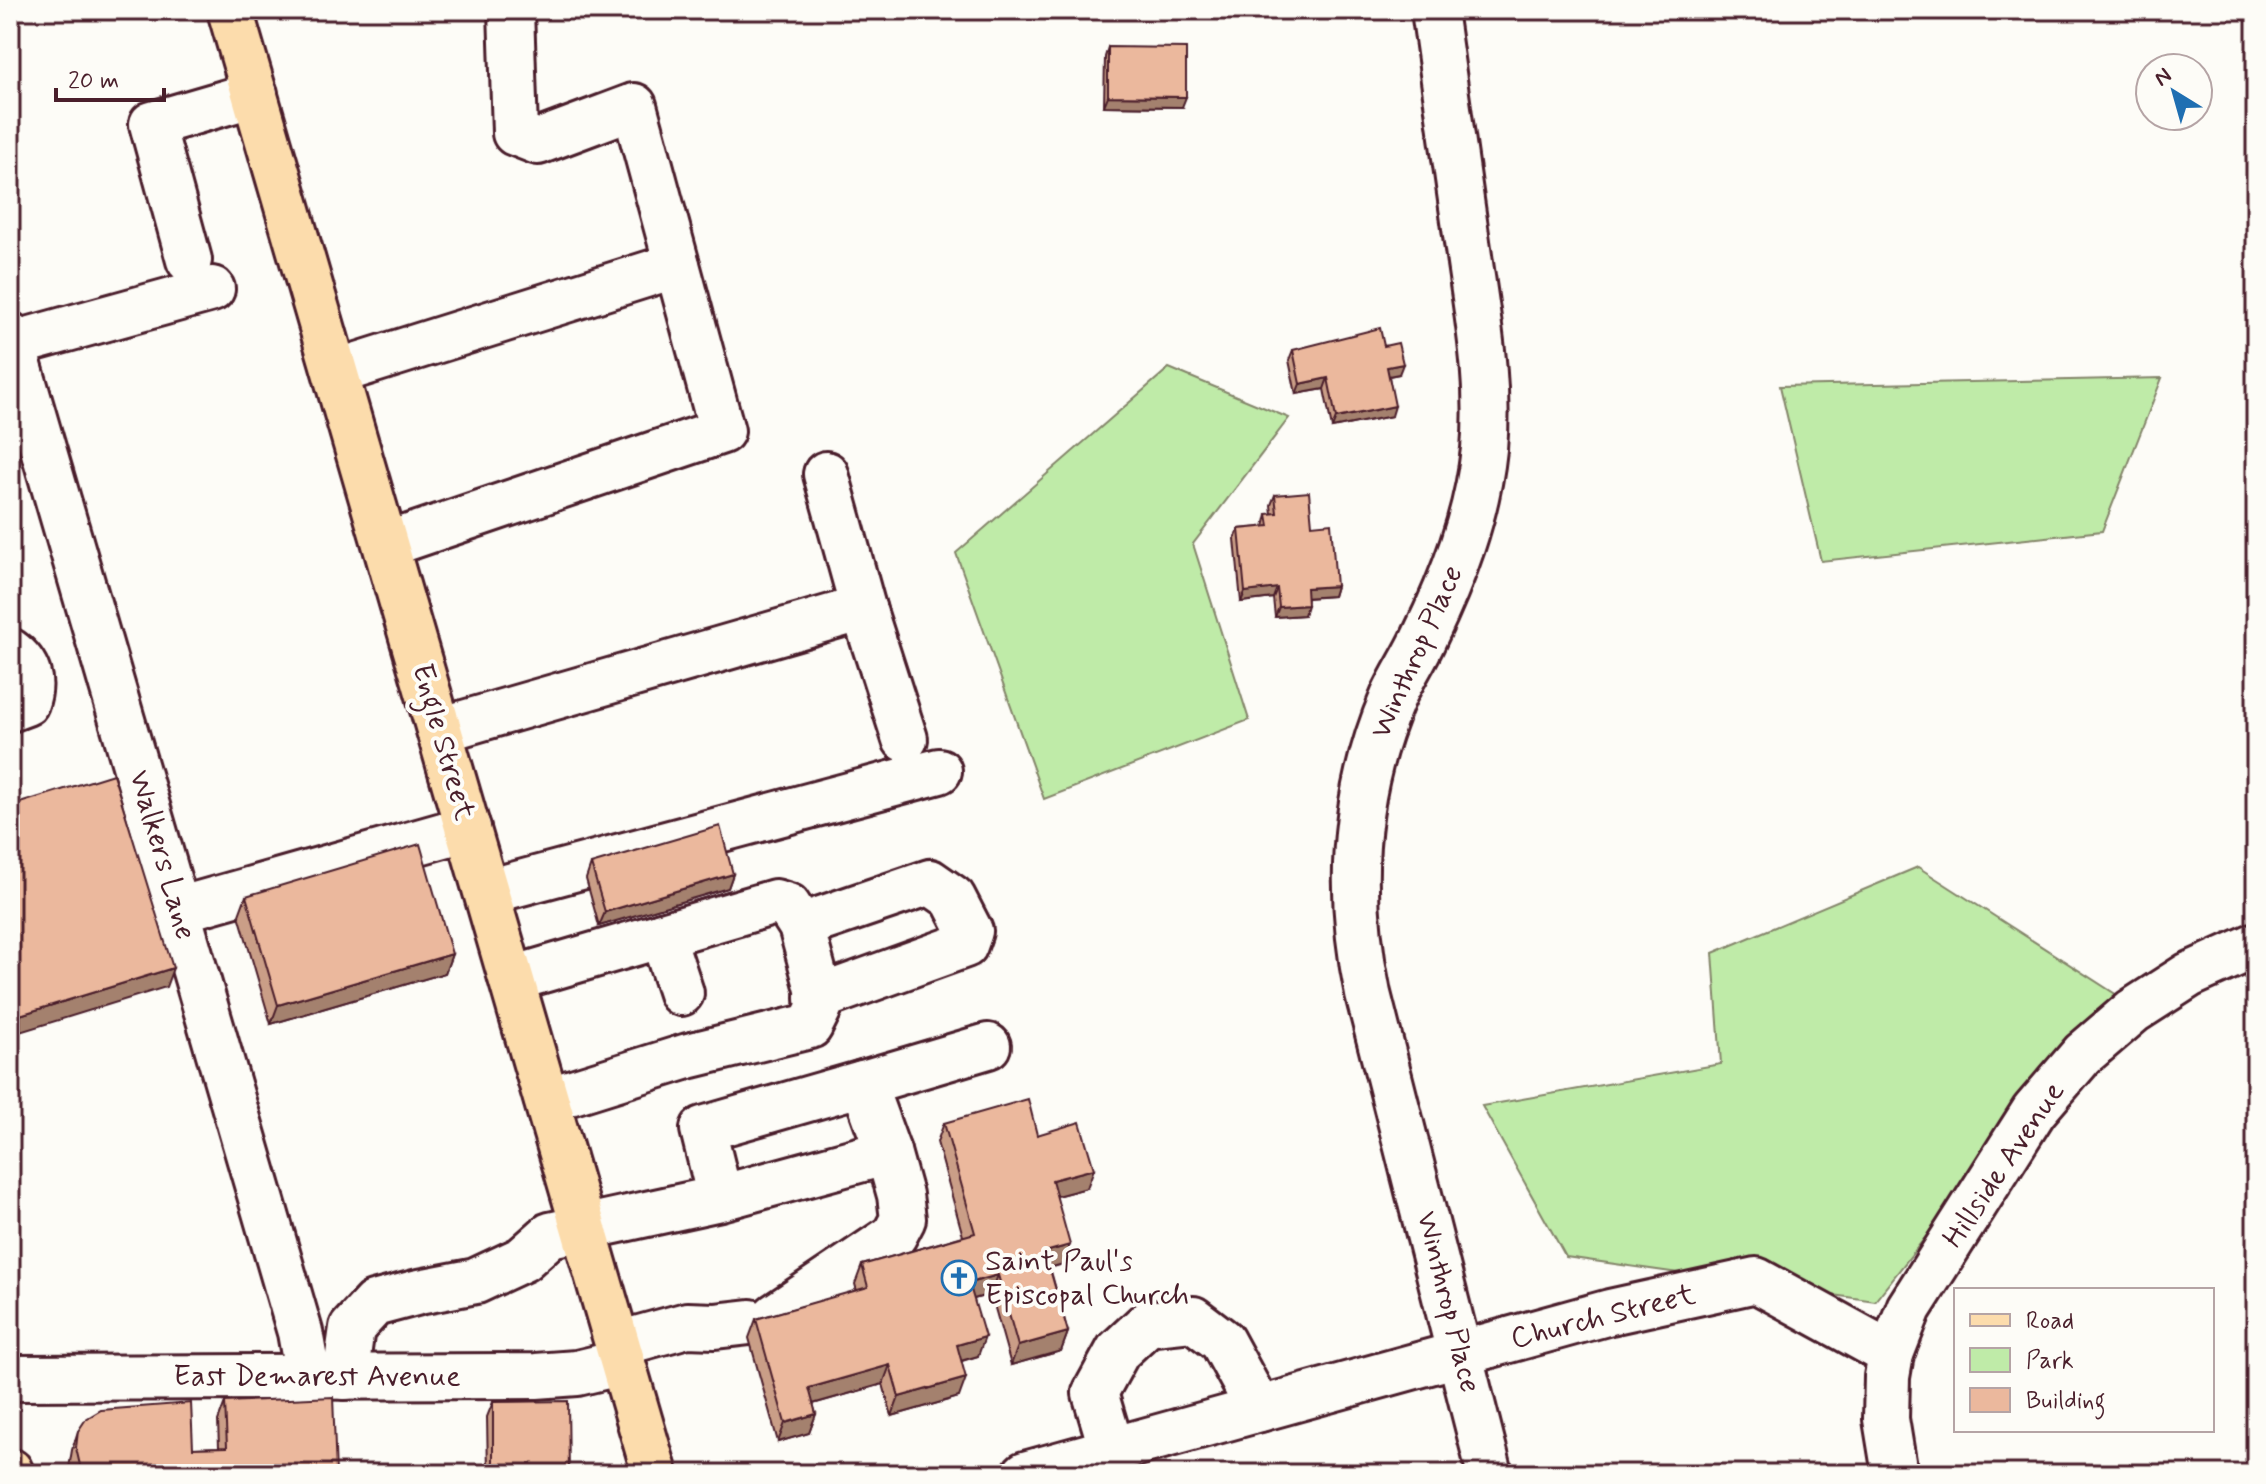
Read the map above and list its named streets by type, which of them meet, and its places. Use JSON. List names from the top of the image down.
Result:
{
  "streets": {
    "main road": ["Engle Street"],
    "street": [
      "Winthrop Place",
      "Walkers Lane",
      "Hillside Avenue",
      "Church Street",
      "East Demarest Avenue"
    ]
  },
  "crossings": [
    ["Winthrop Place", "Church Street"],
    ["Engle Street", "East Demarest Avenue"],
    ["Walkers Lane", "East Demarest Avenue"],
    ["Hillside Avenue", "Church Street"]
  ],
  "places": {
    "church": ["Saint Paul's Episcopal Church"]
  },
  "legend": ["Road", "Park", "Building"],
  "scale_bar": "20 m",
  "north": "top left"
}
